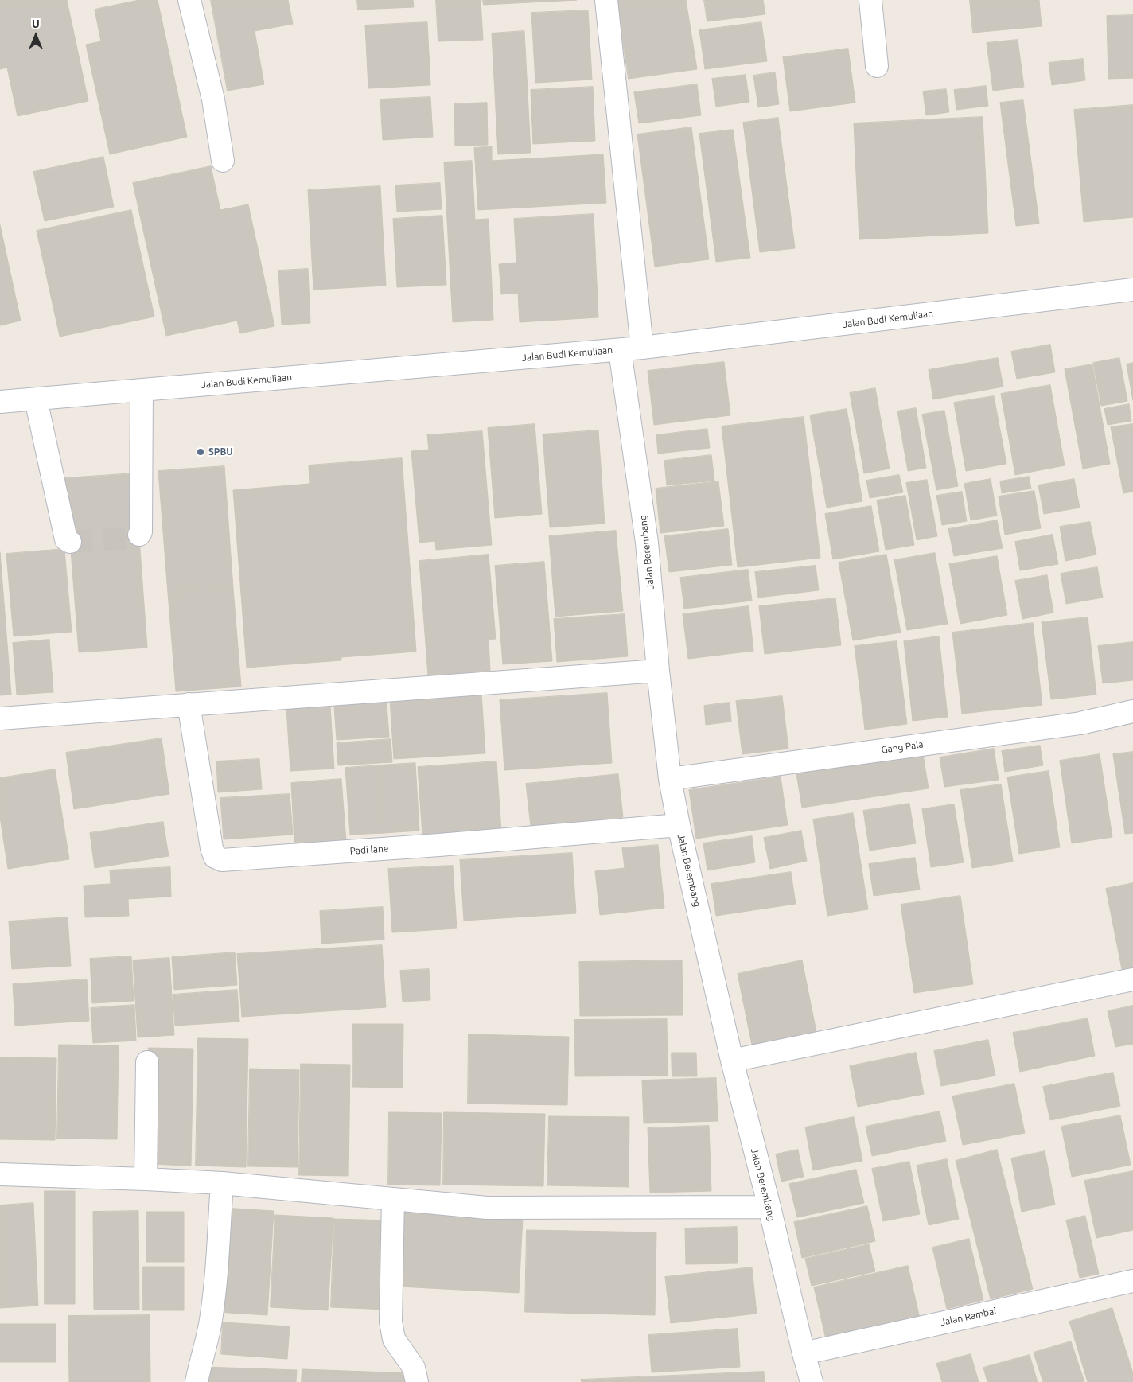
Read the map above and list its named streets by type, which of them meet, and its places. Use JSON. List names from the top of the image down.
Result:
{
  "streets": {
    "street": [
      "Jalan Budi Kemuliaan",
      "Jalan Berembang",
      "Gang Pala",
      "Padi lane",
      "Jalan Rambai"
    ]
  },
  "crossings": [
    ["Jalan Budi Kemuliaan", "Jalan Berembang"],
    ["Jalan Berembang", "Gang Pala"],
    ["Jalan Berembang", "Padi lane"],
    ["Jalan Berembang", "Jalan Rambai"]
  ],
  "places": ["SPBU"],
  "north": "top"
}
